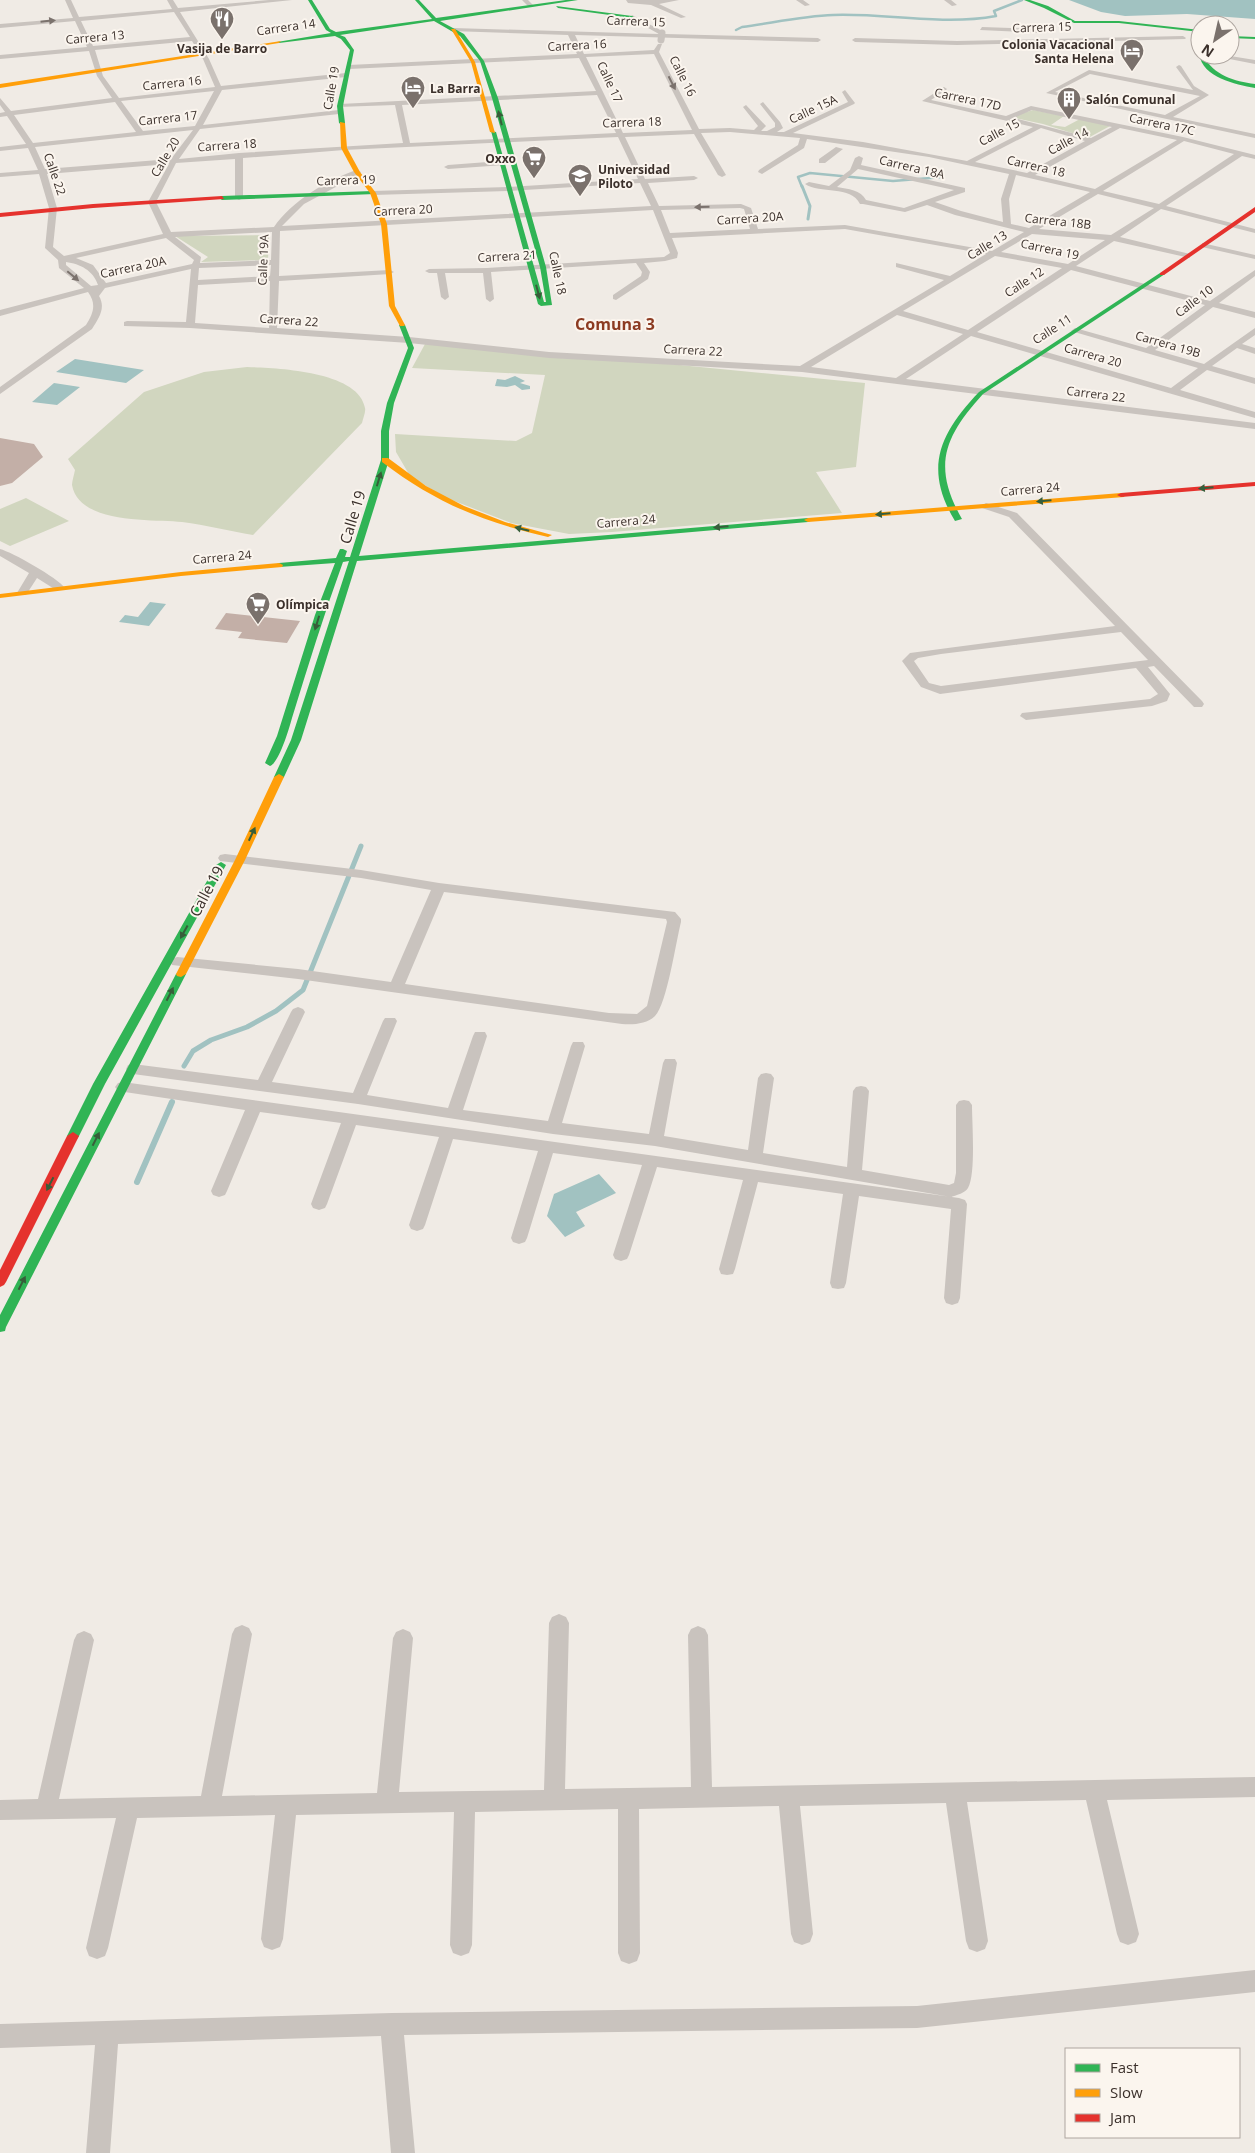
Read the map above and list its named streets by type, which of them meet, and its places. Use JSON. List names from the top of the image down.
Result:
{
  "streets": {
    "street": [
      "Carrera 15",
      "Carrera 14",
      "Carrera 13",
      "Carrera 16",
      "Calle 16",
      "Calle 17",
      "Calle 19",
      "Carrera 17D",
      "Calle 15A",
      "Carrera 17",
      "Carrera 18",
      "Carrera 17C",
      "Calle 15",
      "Calle 14",
      "Calle 20",
      "Carrera 18A",
      "Calle 22",
      "Carrera 19",
      "Carrera 20",
      "Carrera 20A",
      "Carrera 18B",
      "Calle 13",
      "Carrera 21",
      "Calle 19A",
      "Calle 18",
      "Calle 12",
      "Calle 10",
      "Carrera 22",
      "Calle 11",
      "Carrera 19B",
      "Carrera 24"
    ]
  },
  "crossings": [
    ["Carrera 15", "Carrera 14"],
    ["Carrera 15", "Calle 17"],
    ["Carrera 15", "Calle 18"],
    ["Carrera 14", "Calle 16"],
    ["Carrera 14", "Calle 19"],
    ["Carrera 14", "Calle 18"],
    ["Carrera 16", "Calle 16"],
    ["Carrera 16", "Calle 17"],
    ["Carrera 16", "Calle 19"],
    ["Carrera 16", "Calle 20"],
    ["Carrera 16", "Calle 22"],
    ["Carrera 16", "Calle 18"],
    ["Calle 16", "Carrera 18"],
    ["Calle 17", "Carrera 17"],
    ["Calle 17", "Carrera 18"],
    ["Calle 17", "Carrera 19"],
    ["Calle 17", "Carrera 20"],
    ["Calle 17", "Carrera 20A"],
    ["Calle 17", "Carrera 21"],
    ["Calle 19", "Carrera 17"],
    ["Calle 19", "Carrera 18"],
    ["Calle 19", "Carrera 19"],
    ["Calle 19", "Carrera 20"],
    ["Calle 19", "Calle 19A"],
    ["Calle 19", "Carrera 22"],
    ["Calle 19", "Carrera 24"],
    ["Carrera 17D", "Calle 15"],
    ["Carrera 17D", "Calle 14"],
    ["Calle 15A", "Carrera 18"],
    ["Carrera 17", "Calle 20"],
    ["Carrera 17", "Calle 22"],
    ["Carrera 17", "Calle 18"],
    ["Carrera 18", "Calle 15"],
    ["Carrera 18", "Calle 14"],
    ["Carrera 18", "Calle 20"],
    ["Carrera 18", "Calle 22"],
    ["Carrera 18", "Calle 13"],
    ["Carrera 18", "Calle 18"],
    ["Carrera 18", "Calle 12"],
    ["Carrera 18", "Calle 11"],
    ["Carrera 17C", "Calle 15"],
    ["Carrera 17C", "Calle 14"],
    ["Carrera 17C", "Calle 13"],
    ["Carrera 17C", "Calle 12"],
    ["Calle 20", "Carrera 19"],
    ["Carrera 18A", "Carrera 18B"],
    ["Calle 22", "Carrera 19"],
    ["Calle 22", "Carrera 20"],
    ["Calle 22", "Carrera 20A"],
    ["Carrera 19", "Carrera 20A"],
    ["Carrera 19", "Calle 13"],
    ["Carrera 19", "Calle 19A"],
    ["Carrera 19", "Calle 18"],
    ["Carrera 19", "Calle 12"],
    ["Carrera 19", "Calle 10"],
    ["Carrera 19", "Calle 11"],
    ["Carrera 20", "Carrera 20A"],
    ["Carrera 20", "Calle 13"],
    ["Carrera 20", "Calle 19A"],
    ["Carrera 20", "Calle 18"],
    ["Carrera 20", "Calle 12"],
    ["Carrera 20", "Calle 11"],
    ["Carrera 20A", "Calle 19A"],
    ["Carrera 18B", "Calle 13"],
    ["Carrera 18B", "Calle 12"],
    ["Carrera 18B", "Calle 11"],
    ["Calle 13", "Carrera 22"],
    ["Carrera 21", "Calle 18"],
    ["Calle 19A", "Carrera 22"],
    ["Calle 12", "Carrera 22"],
    ["Calle 10", "Carrera 19B"],
    ["Carrera 22", "Calle 11"],
    ["Calle 11", "Carrera 19B"],
    ["Calle 11", "Carrera 24"]
  ],
  "one_way": ["Calle 16"],
  "districts": ["Comuna 3"],
  "places": {
    "restaurant": ["Vasija de Barro"],
    "hotel": ["Colonia Vacacional Santa Helena", "La Barra"],
    "building": ["Salón Comunal"],
    "supermarket": ["Oxxo", "Olímpica"],
    "school or university": ["Universidad Piloto"]
  },
  "legend": ["Fast", "Slow", "Jam"],
  "north": "bottom left"
}
